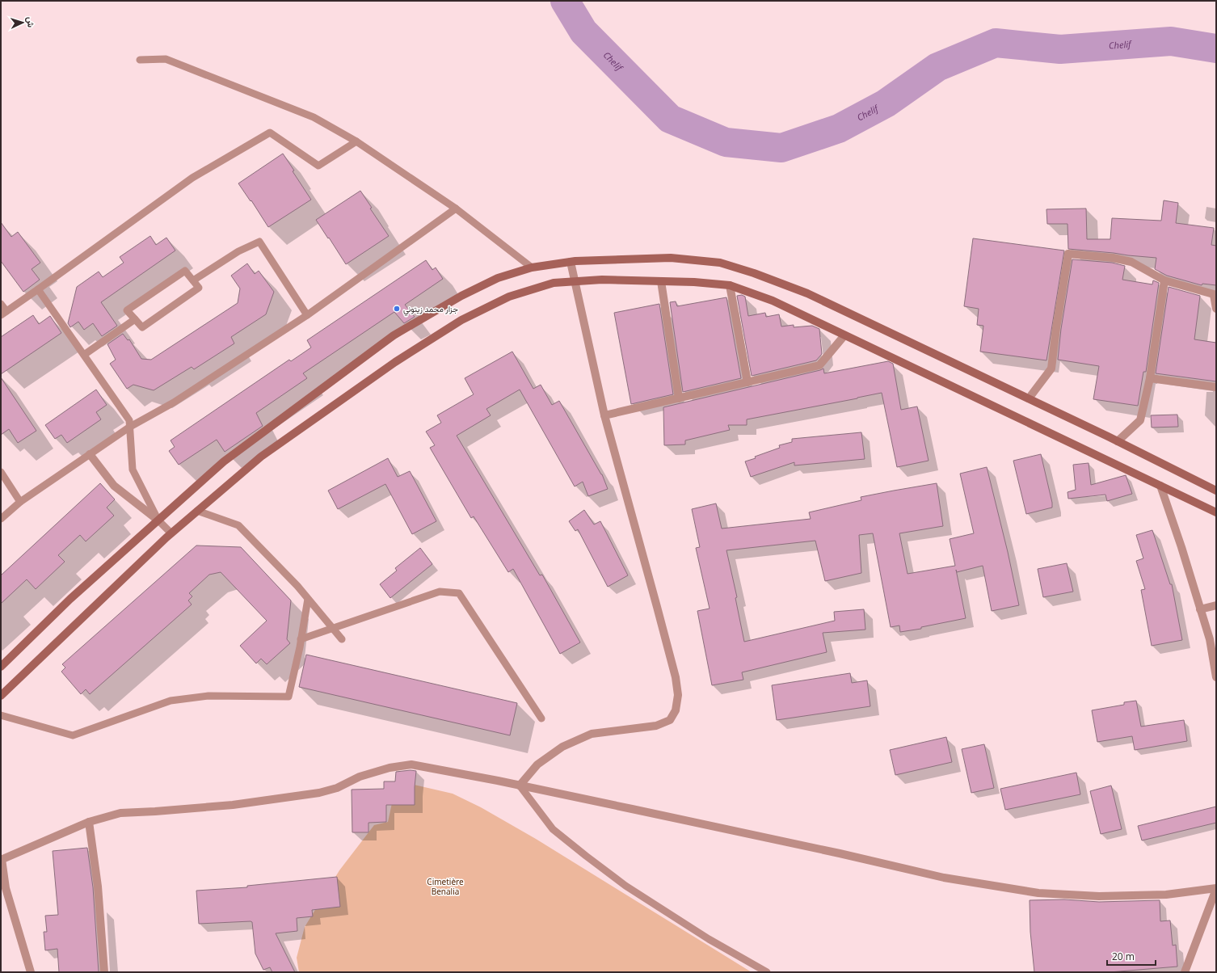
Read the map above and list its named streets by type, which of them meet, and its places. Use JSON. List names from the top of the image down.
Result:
{
  "water": ["Chelif"],
  "parks": ["Cimetière Benalia"],
  "places": ["جزار محمد زيتوني"],
  "scale_bar": "20 m",
  "north": "right"
}
